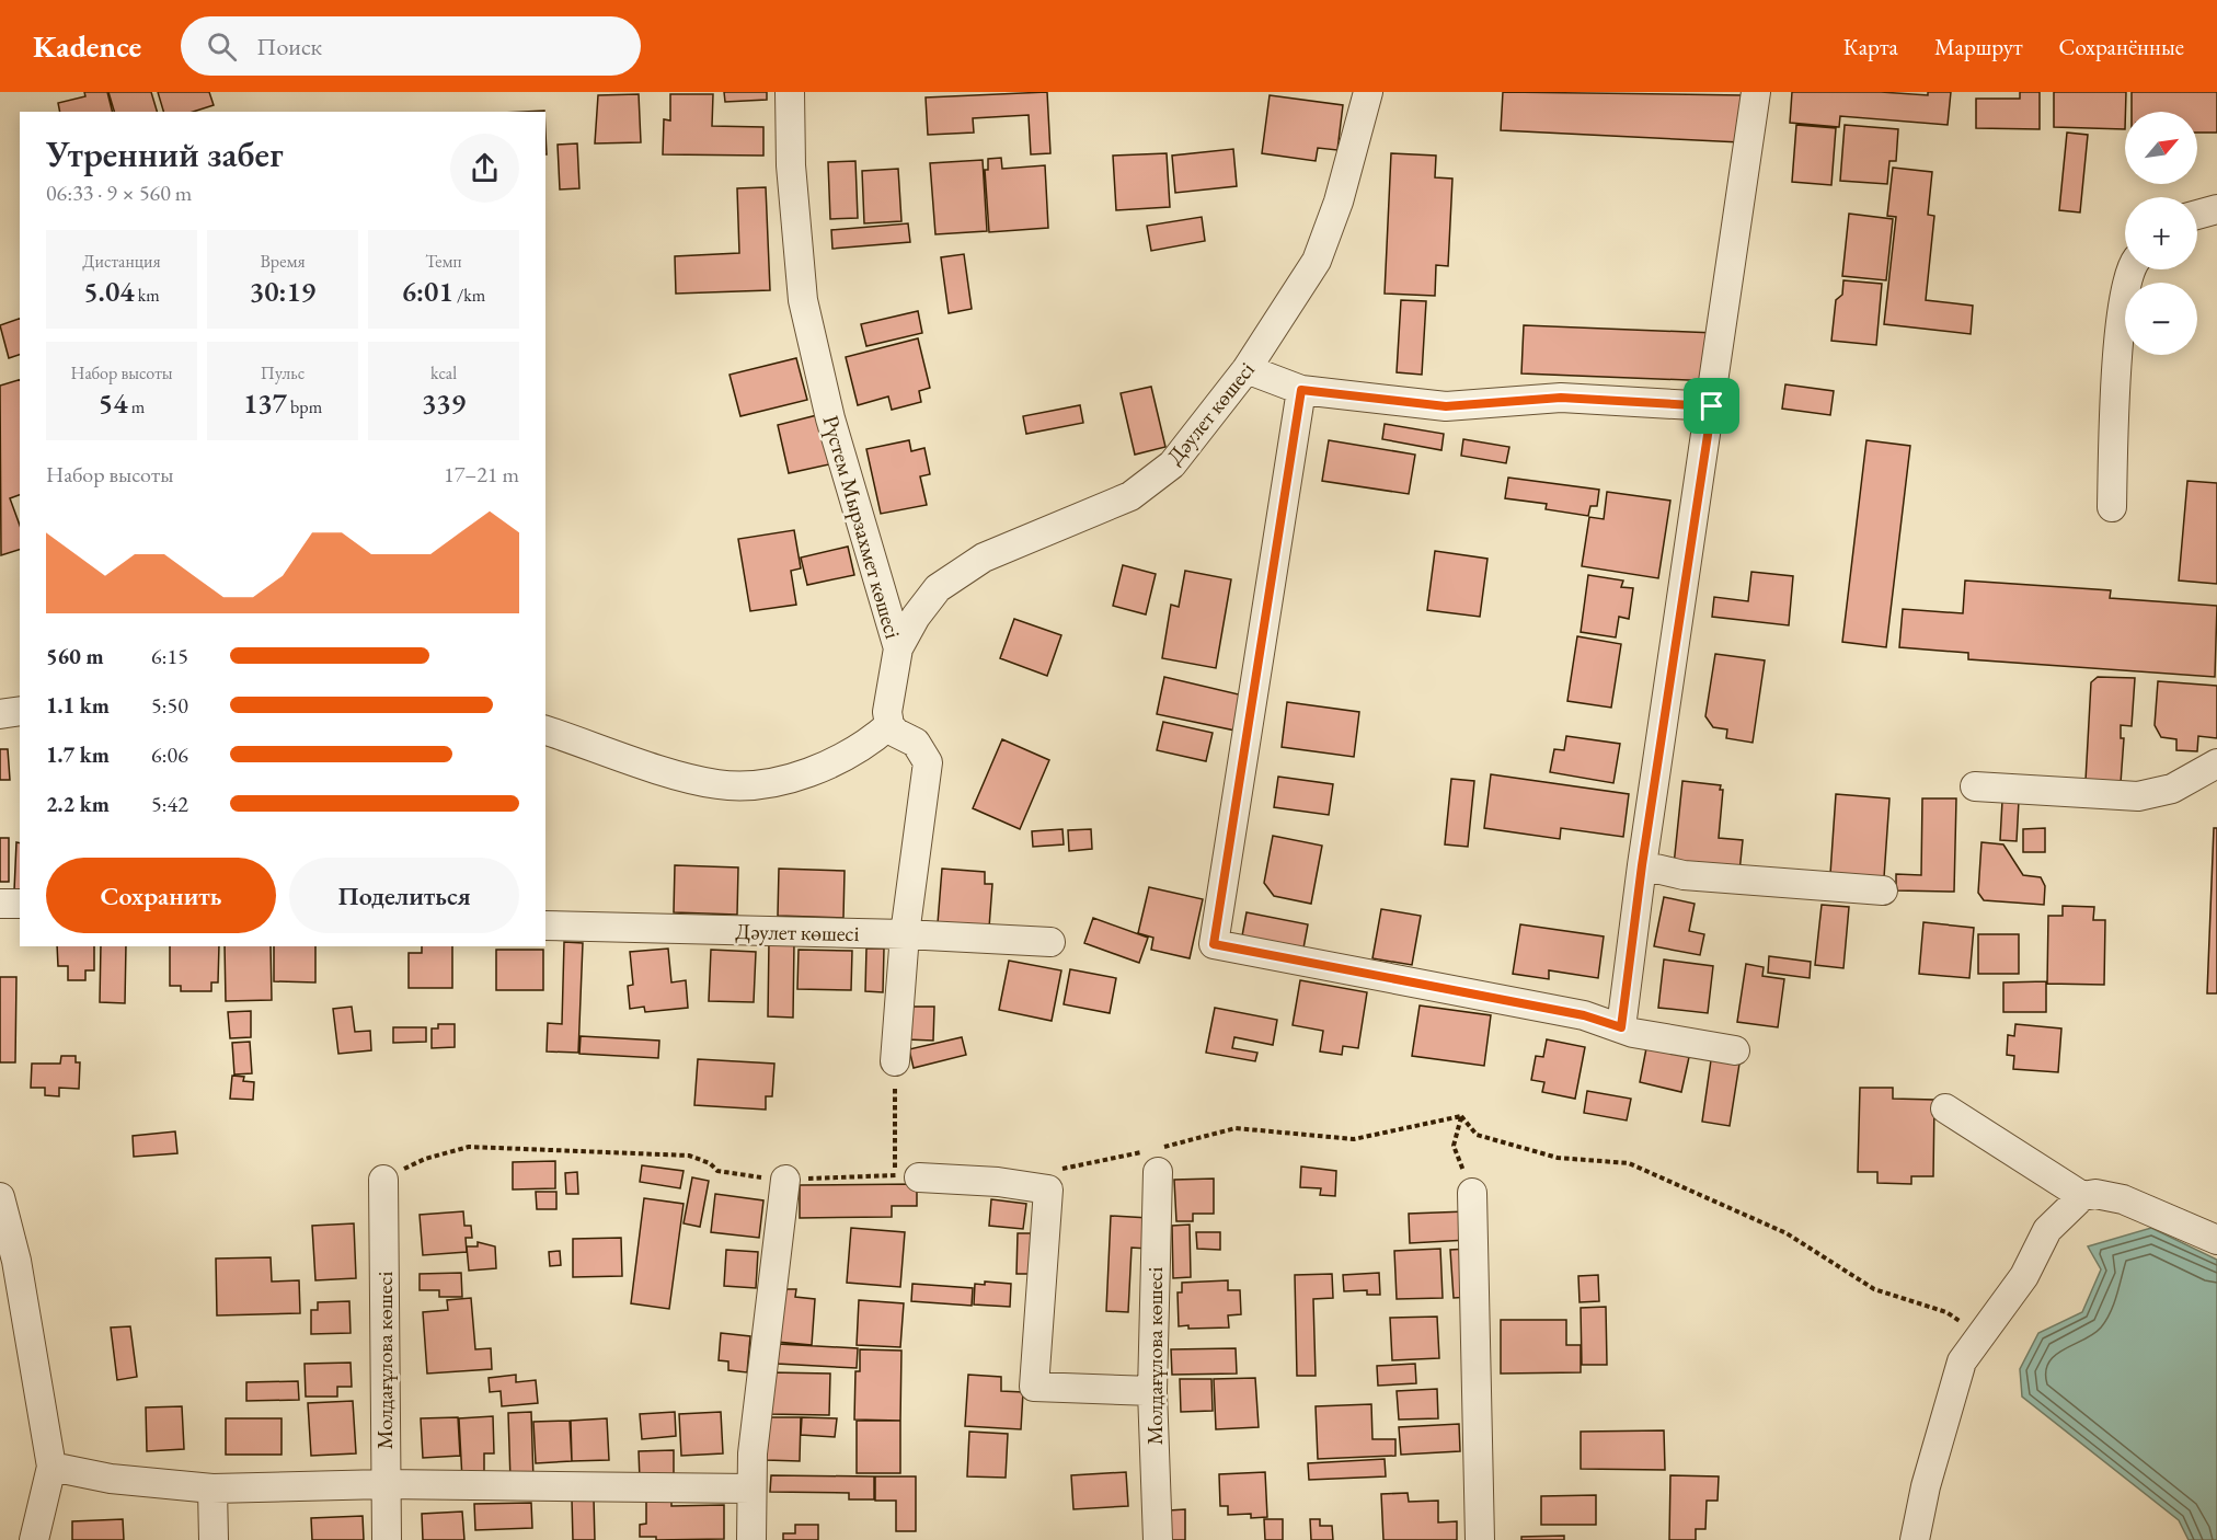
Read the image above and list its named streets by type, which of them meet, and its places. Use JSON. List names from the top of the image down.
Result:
{
  "streets": {
    "street": ["Дәулет көшесі", "Рүстем Мырзахмет көшесі", "Молдағұлова көшесі"]
  },
  "crossings": [
    ["Дәулет көшесі", "Рүстем Мырзахмет көшесі"]
  ],
  "north": "top right",
  "page": {
    "header": "Kadence",
    "search": "Поиск",
    "nav": ["Карта", "Маршрут", "Сохранённые"],
    "map_buttons": ["+", "−"],
    "heading": ["Утренний забег", "06:33 · 9 × 560 m"],
    "stats": [
      ["Дистанция", "5.04 km"],
      ["Время", "30:19"],
      ["Темп", "6:01 /km"],
      ["Набор высоты", "54 m"],
      ["Пульс", "137 bpm"],
      ["kcal", "339"]
    ],
    "chart": ["Набор высоты", "17–21 m"],
    "list": [
      {
        "name": "560 m",
        "note": "6:15"
      },
      {
        "name": "1.1 km",
        "note": "5:50"
      },
      {
        "name": "1.7 km",
        "note": "6:06"
      },
      {
        "name": "2.2 km",
        "note": "5:42"
      }
    ],
    "buttons": ["Сохранить", "Поделиться"]
  }
}
